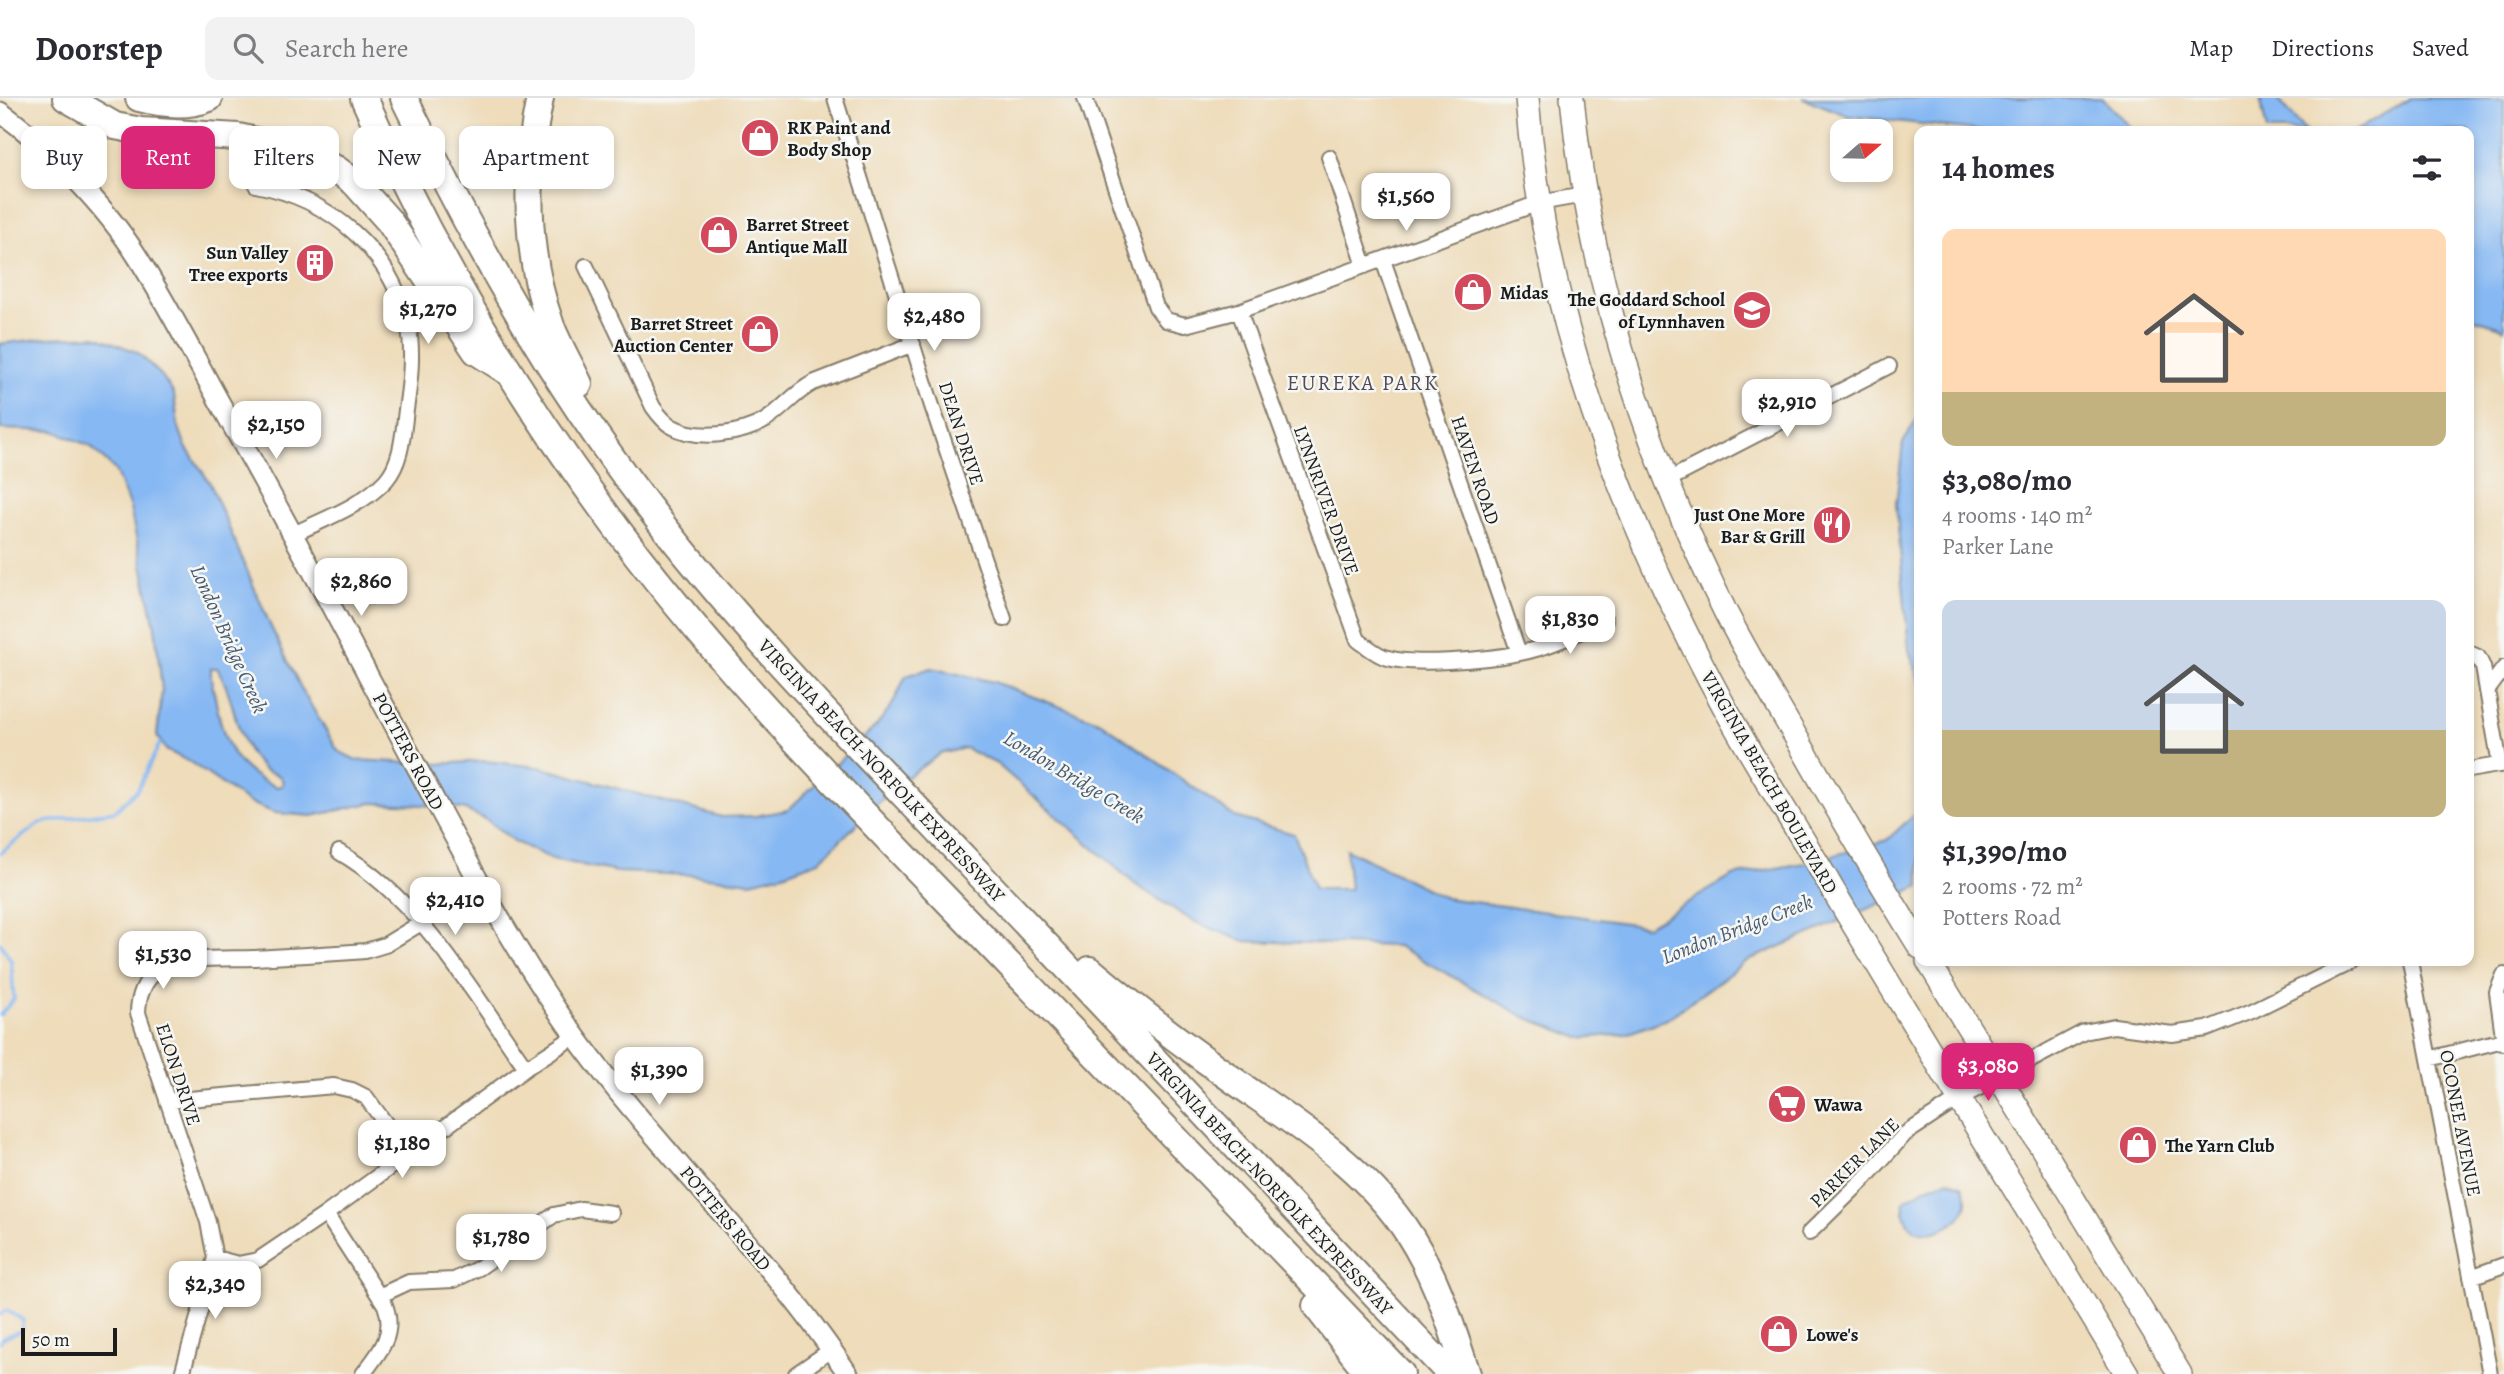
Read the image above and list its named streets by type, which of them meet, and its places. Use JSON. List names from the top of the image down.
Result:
{
  "streets": {
    "highway": ["VIRGINIA BEACH-NORFOLK EXPRESSWAY"],
    "main road": ["VIRGINIA BEACH BOULEVARD"],
    "street": [
      "DEAN DRIVE",
      "HAVEN ROAD",
      "LYNNRIVER DRIVE",
      "POTTERS ROAD",
      "ELON DRIVE",
      "OCONEE AVENUE",
      "PARKER LANE"
    ]
  },
  "crossings": [
    ["HAVEN ROAD", "LYNNRIVER DRIVE"],
    ["VIRGINIA BEACH BOULEVARD", "PARKER LANE"]
  ],
  "districts": ["EUREKA PARK"],
  "water": ["London Bridge Creek"],
  "places": {
    "shop": [
      "RK Paint and Body Shop",
      "Barret Street Antique Mall",
      "Midas",
      "Barret Street Auction Center",
      "The Yarn Club",
      "Lowe's"
    ],
    "building": ["Sun Valley Tree exports"],
    "school or university": ["The Goddard School of Lynnhaven"],
    "restaurant": ["Just One More Bar & Grill"],
    "supermarket": ["Wawa"]
  },
  "scale_bar": "50 m",
  "north": "right",
  "page": {
    "header": "Doorstep",
    "search": "Search here",
    "nav": ["Map", "Directions", "Saved"],
    "chip": [
      "Buy",
      "Rent",
      "Filters",
      "New",
      "Apartment"
    ],
    "heading": "14 homes",
    "price": [
      "$1,560",
      "$1,270",
      "$2,480",
      "$2,910",
      "$2,150",
      "$2,860",
      "$1,830",
      "$2,410",
      "$1,530",
      "$3,080",
      "$1,390",
      "$1,180",
      "$1,780",
      "$2,340"
    ],
    "list": [
      {
        "name": "$3,080/mo",
        "note": "4 rooms · 140 m² · Parker Lane"
      },
      {
        "name": "$1,390/mo",
        "note": "2 rooms · 72 m² · Potters Road"
      }
    ],
    "scale": "50 m"
  }
}
